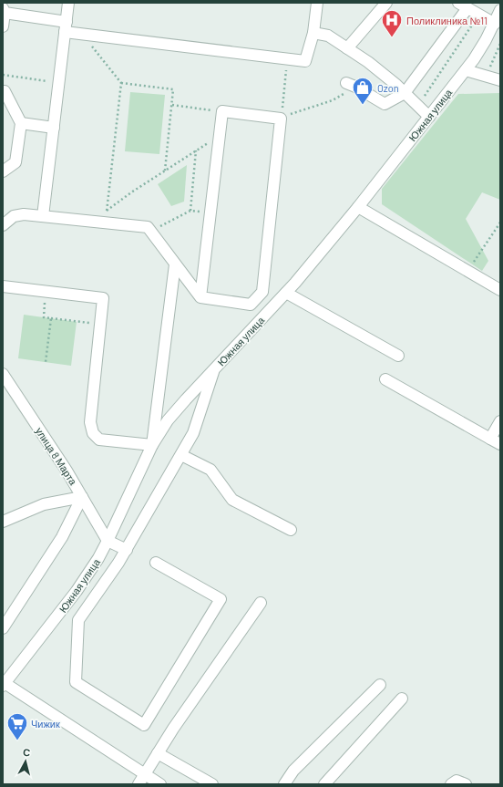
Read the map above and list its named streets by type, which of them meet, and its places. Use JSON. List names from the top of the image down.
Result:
{
  "streets": {
    "street": ["Южная улица", "улица 8 Марта"]
  },
  "crossings": [
    ["Южная улица", "улица 8 Марта"]
  ],
  "places": {
    "hospital": ["Поликлиника №11"],
    "shop": ["Ozon"],
    "supermarket": ["Чижик"]
  },
  "north": "top"
}
